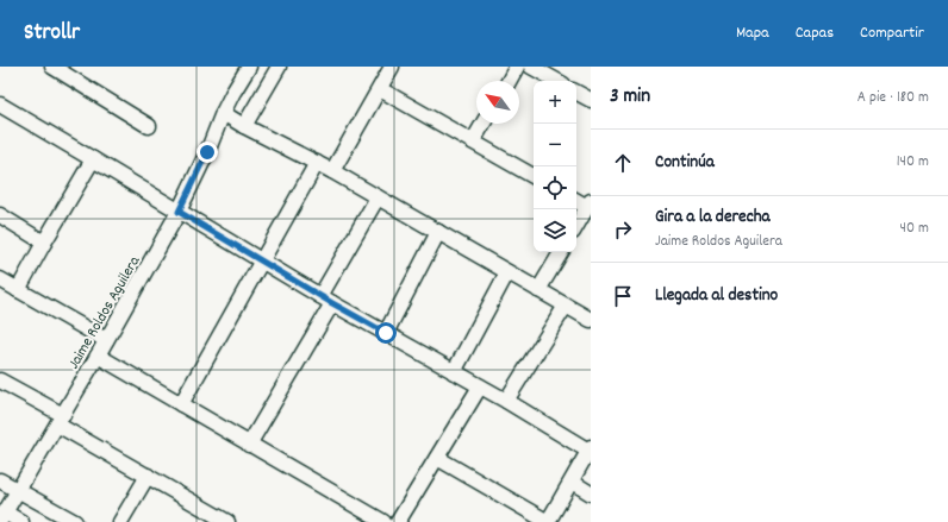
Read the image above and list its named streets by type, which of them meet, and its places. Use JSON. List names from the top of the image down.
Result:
{
  "streets": {
    "street": ["Jaime Roldos Aguilera"]
  },
  "north": "top left",
  "page": {
    "header": "Strollr",
    "nav": ["Mapa", "Capas", "Compartir"],
    "heading": ["3 min", "A pie · 180 m"],
    "map_buttons": ["+", "−"],
    "list": [
      ["Continúa", "140 m"],
      ["Gira a la derecha", "Jaime Roldos Aguilera", "40 m"],
      "Llegada al destino"
    ]
  }
}
